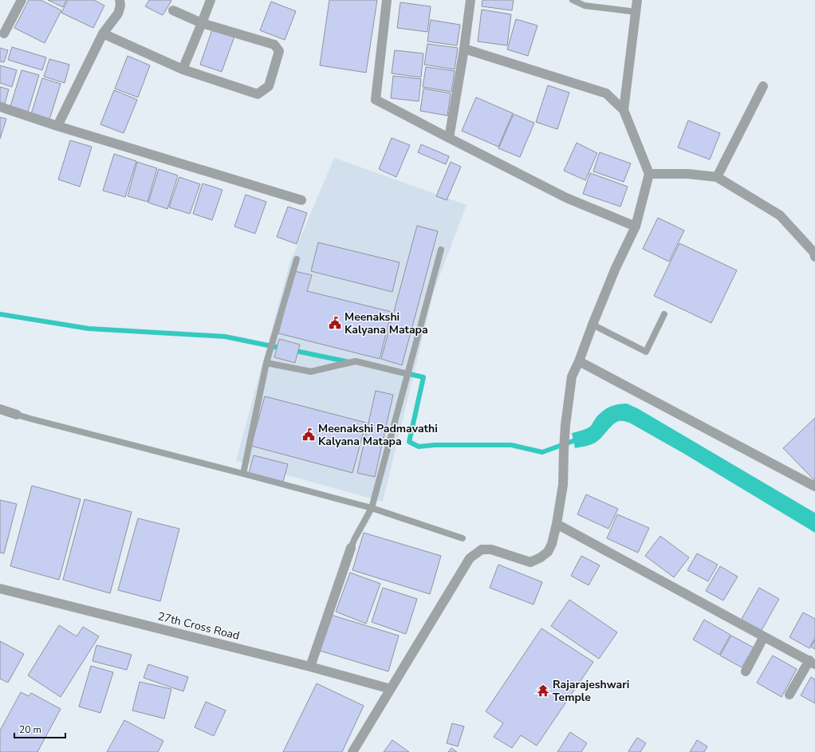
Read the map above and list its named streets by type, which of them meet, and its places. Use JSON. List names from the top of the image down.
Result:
{
  "streets": {
    "street": ["27th Cross Road"]
  },
  "places": {
    "public building": ["Meenakshi Kalyana Matapa", "Meenakshi Padmavathi Kalyana Matapa"],
    "temple": ["Rajarajeshwari Temple"]
  },
  "scale_bar": "20 m"
}
